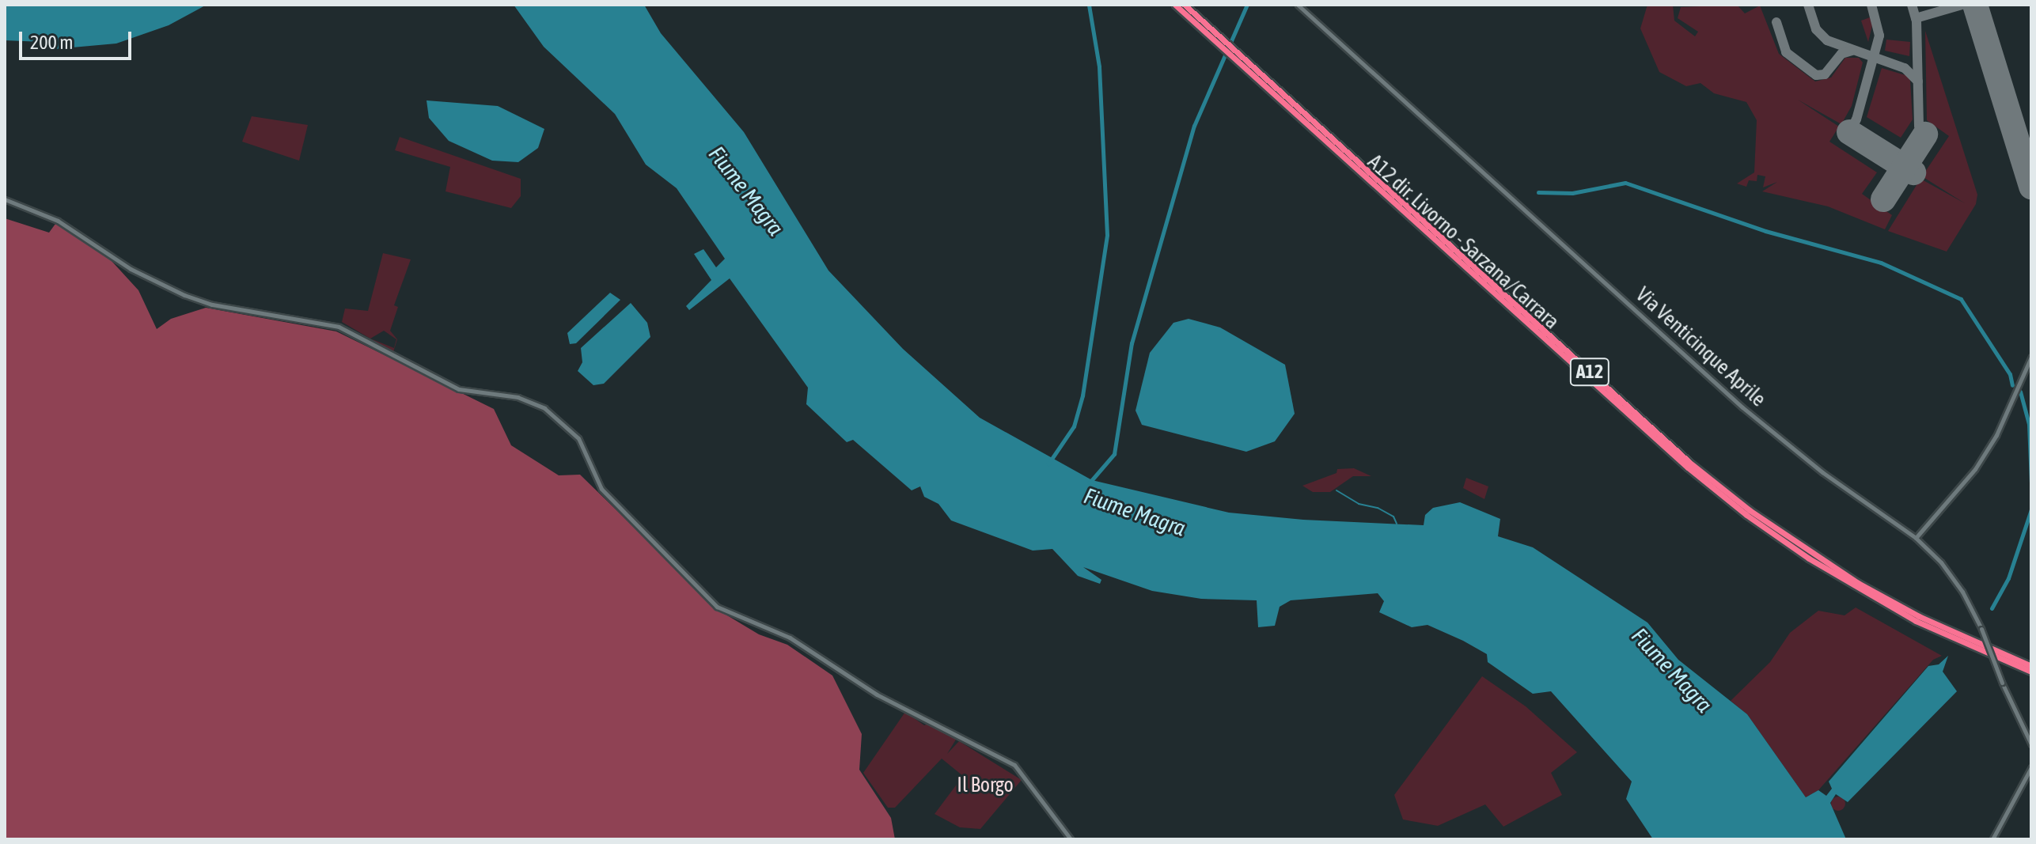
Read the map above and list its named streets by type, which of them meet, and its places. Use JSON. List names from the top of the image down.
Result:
{
  "streets": {
    "highway": ["A12 dir. Livorno - Sarzana/Carrara", "A12"],
    "main road": ["Via Venticinque Aprile"]
  },
  "crossings": [
    ["A12 dir. Livorno - Sarzana/Carrara", "A12"]
  ],
  "water": ["Fiume Magra"],
  "parks": ["Il Borgo"],
  "scale_bar": "200 m"
}
